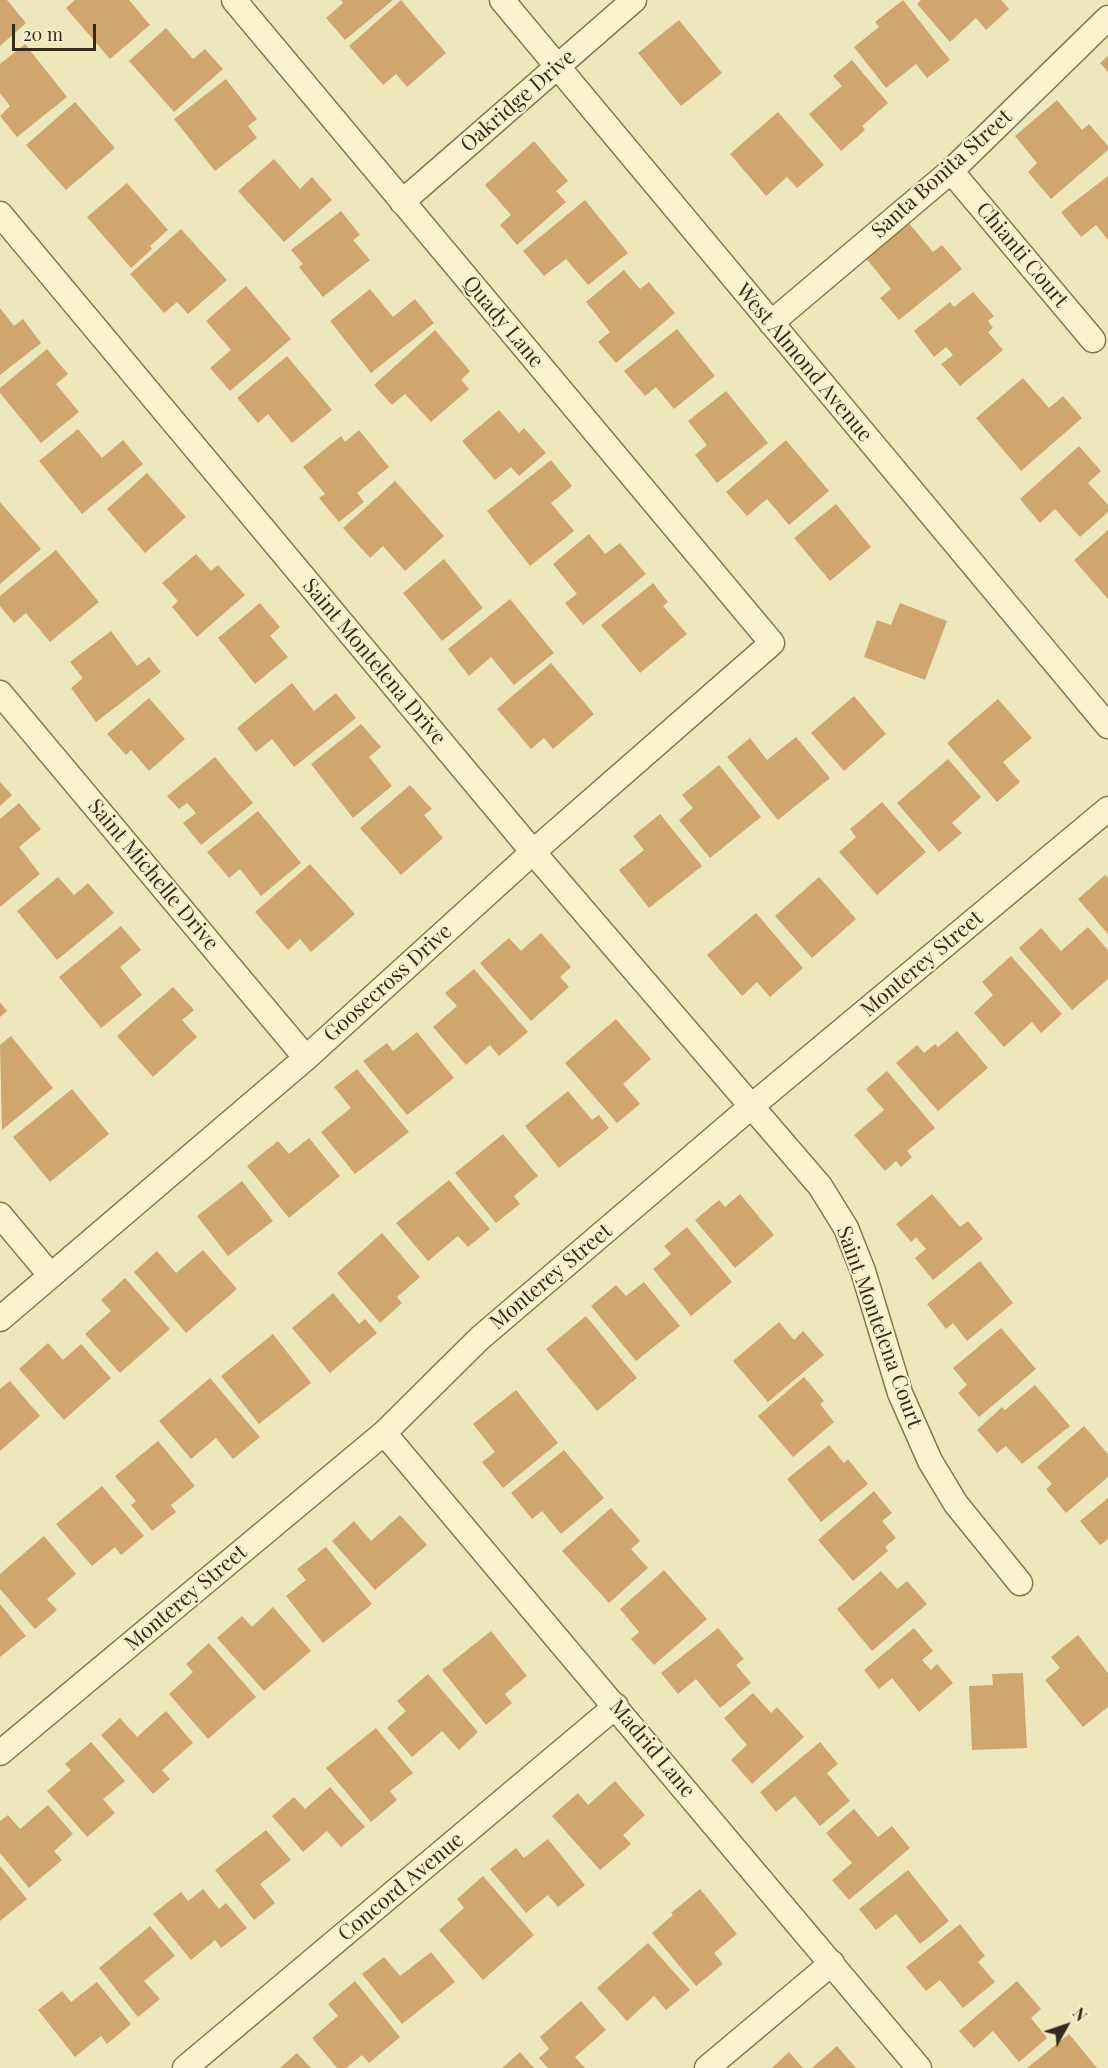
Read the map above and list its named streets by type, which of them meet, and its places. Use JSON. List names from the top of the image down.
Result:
{
  "streets": {
    "street": [
      "Oakridge Drive",
      "Santa Bonita Street",
      "Chianti Court",
      "Quady Lane",
      "West Almond Avenue",
      "Saint Montelena Drive",
      "Saint Michelle Drive",
      "Monterey Street",
      "Goosecross Drive",
      "Saint Montelena Court",
      "Madrid Lane",
      "Concord Avenue"
    ]
  },
  "crossings": [
    ["Oakridge Drive", "Quady Lane"],
    ["Oakridge Drive", "West Almond Avenue"],
    ["Santa Bonita Street", "Chianti Court"],
    ["Santa Bonita Street", "West Almond Avenue"],
    ["Quady Lane", "Goosecross Drive"],
    ["Saint Montelena Drive", "Monterey Street"],
    ["Saint Montelena Drive", "Goosecross Drive"],
    ["Saint Montelena Drive", "Saint Montelena Court"],
    ["Saint Michelle Drive", "Goosecross Drive"],
    ["Monterey Street", "Saint Montelena Court"],
    ["Monterey Street", "Madrid Lane"],
    ["Madrid Lane", "Concord Avenue"]
  ],
  "scale_bar": "20 m",
  "north": "top right"
}
